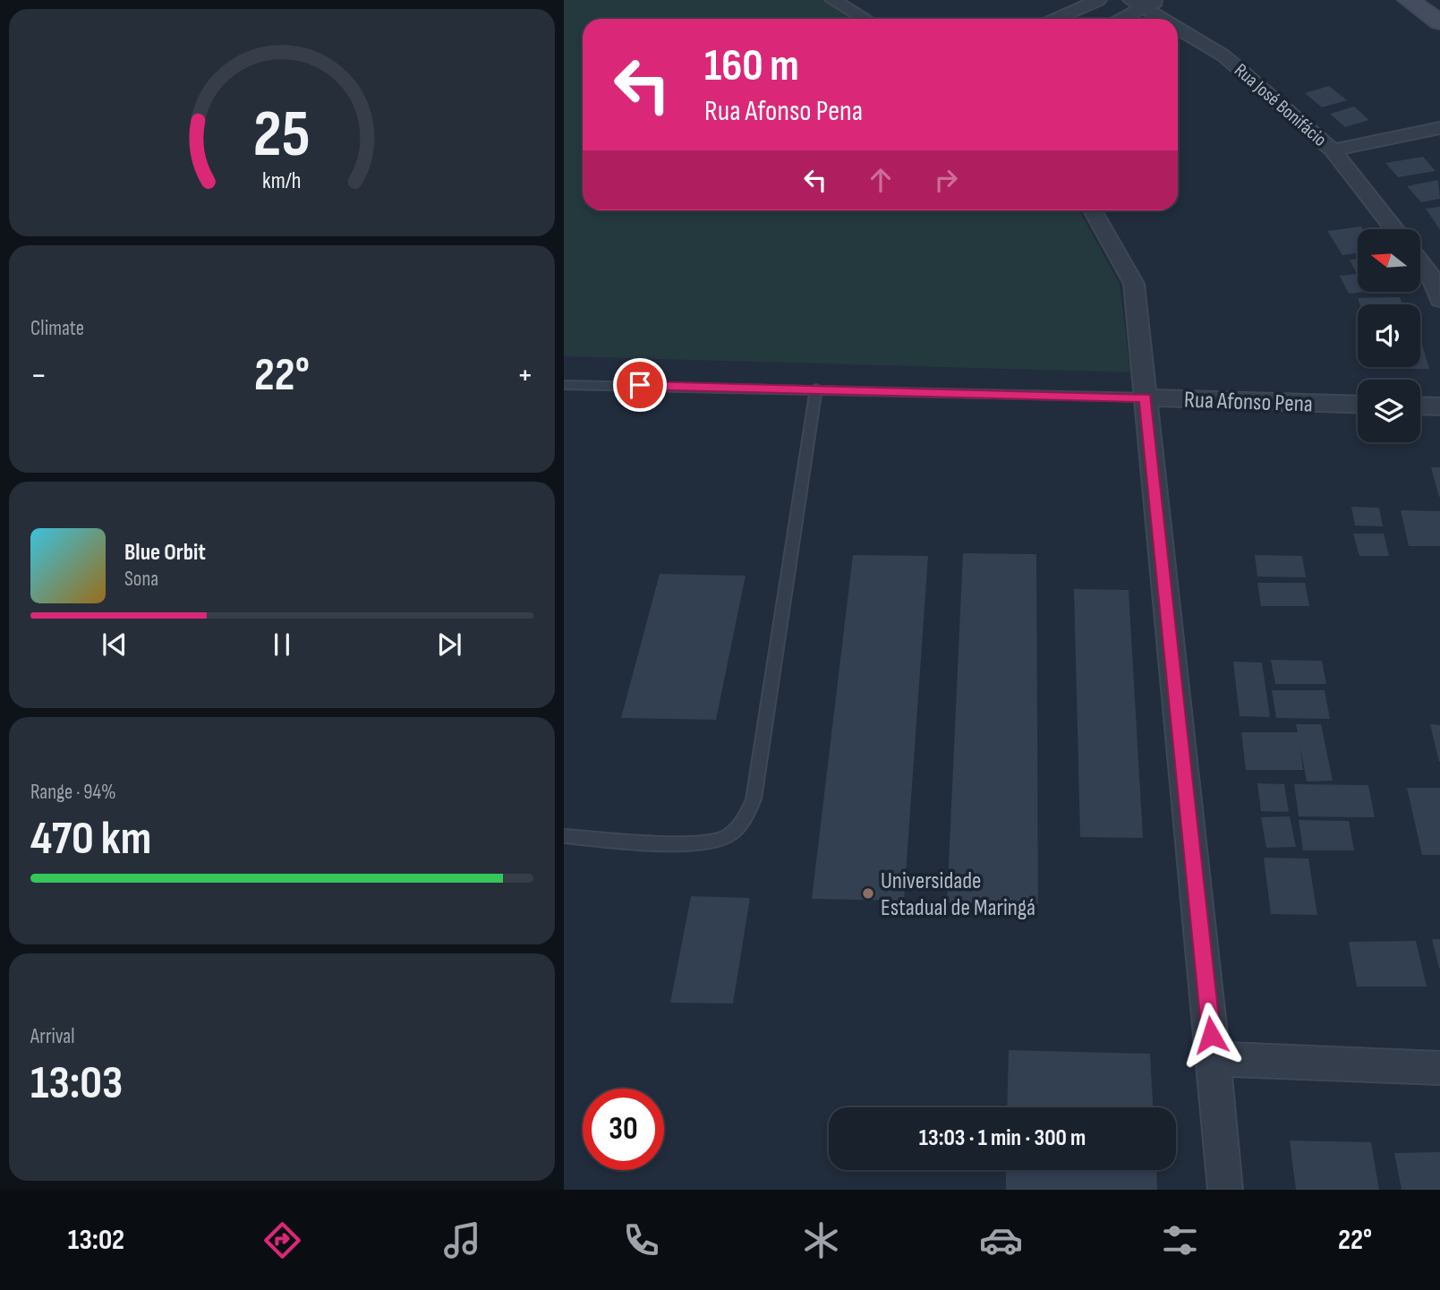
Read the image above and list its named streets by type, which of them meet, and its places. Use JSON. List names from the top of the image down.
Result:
{
  "streets": {
    "street": ["Rua José Bonifácio", "Rua Afonso Pena"]
  },
  "places": ["Universidade Estadual de Maringá"],
  "north": "left",
  "page": {
    "turn": ["160 m", "Rua Afonso Pena"],
    "tile": [
      "Climate",
      ["Range · 94%", "470 km"],
      ["Arrival", "13:03"]
    ],
    "heat": ["−", "22°", "+"],
    "song": ["Blue Orbit", "Sona"],
    "limit": "30",
    "trip": "13:03 · 1 min · 300 m",
    "tabs": ["13:02", "22°"],
    "gauge": ["25", "km/h"]
  }
}
